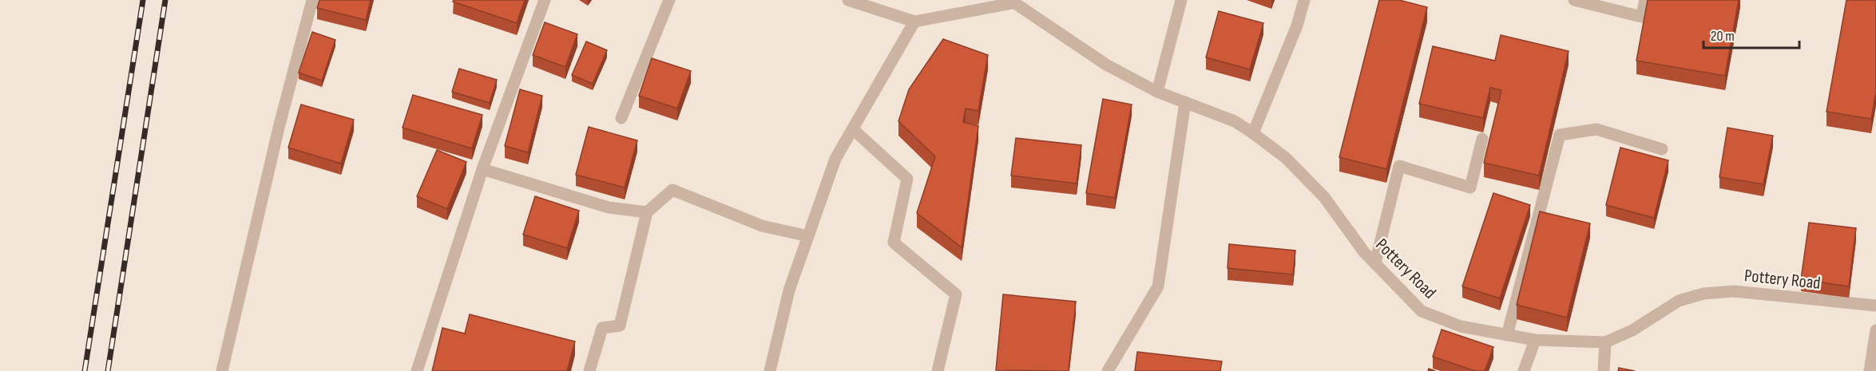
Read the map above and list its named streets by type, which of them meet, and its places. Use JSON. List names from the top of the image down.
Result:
{
  "streets": {
    "street": ["Pottery Road"]
  },
  "scale_bar": "20 m"
}
